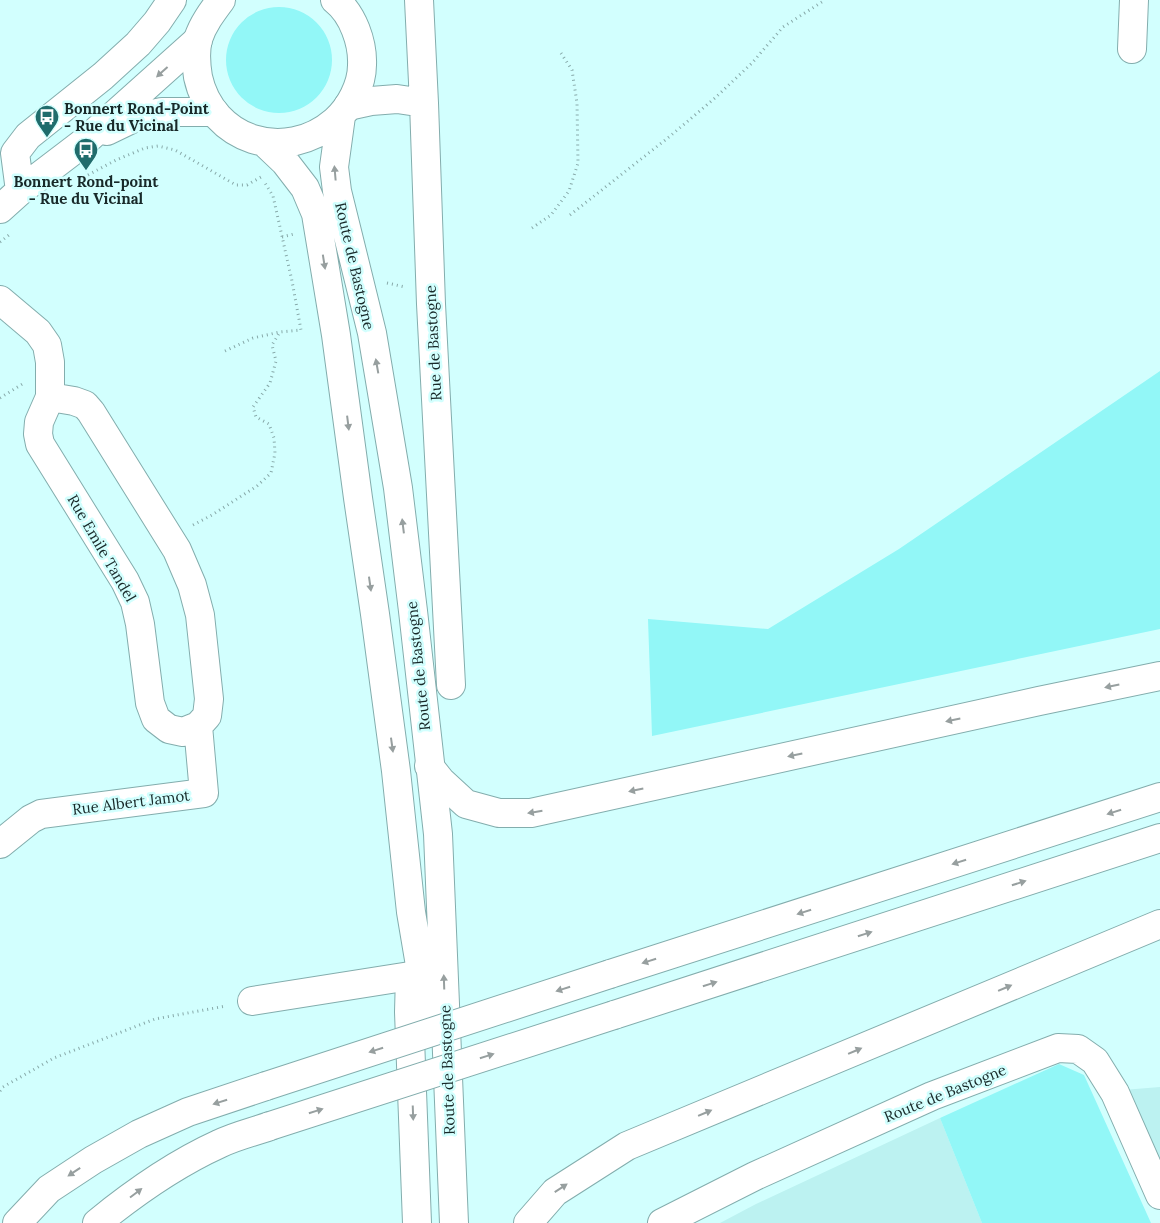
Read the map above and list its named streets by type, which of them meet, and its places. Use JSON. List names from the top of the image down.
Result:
{
  "streets": {
    "main road": [
      "Route de Bastogne",
      "Rue de Bastogne",
      "Rue Emile Tandel",
      "Rue Albert Jamot"
    ]
  },
  "crossings": [
    ["Rue Emile Tandel", "Rue Albert Jamot"]
  ],
  "places": {
    "bus stop": ["Bonnert Rond-Point - Rue du Vicinal", "Bonnert Rond-point - Rue du Vicinal"]
  }
}
